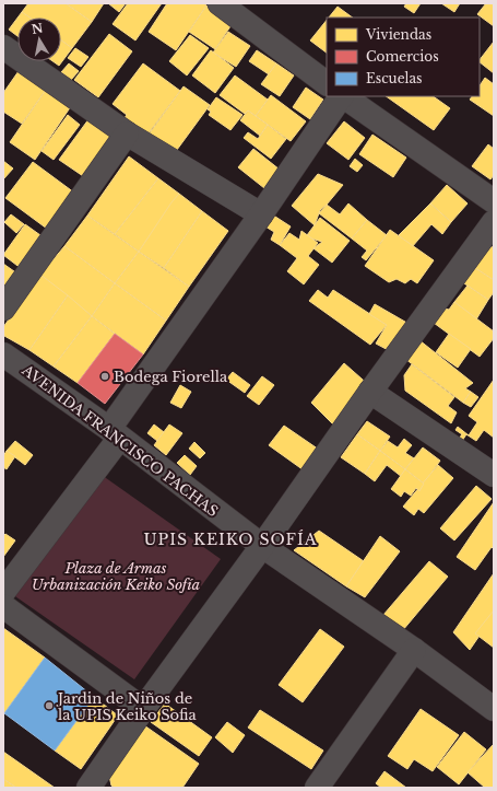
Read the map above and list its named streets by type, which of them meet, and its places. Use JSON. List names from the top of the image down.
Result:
{
  "streets": {
    "street": ["AVENIDA FRANCISCO PACHAS"]
  },
  "districts": ["UPIS KEIKO SOFÍA"],
  "parks": ["Plaza de Armas Urbanización Keiko Sofía"],
  "places": ["Bodega Fiorella", "Jardin de Niños de la UPIS Keiko Sofia"],
  "legend": ["Viviendas", "Comercios", "Escuelas"],
  "north": "top"
}
